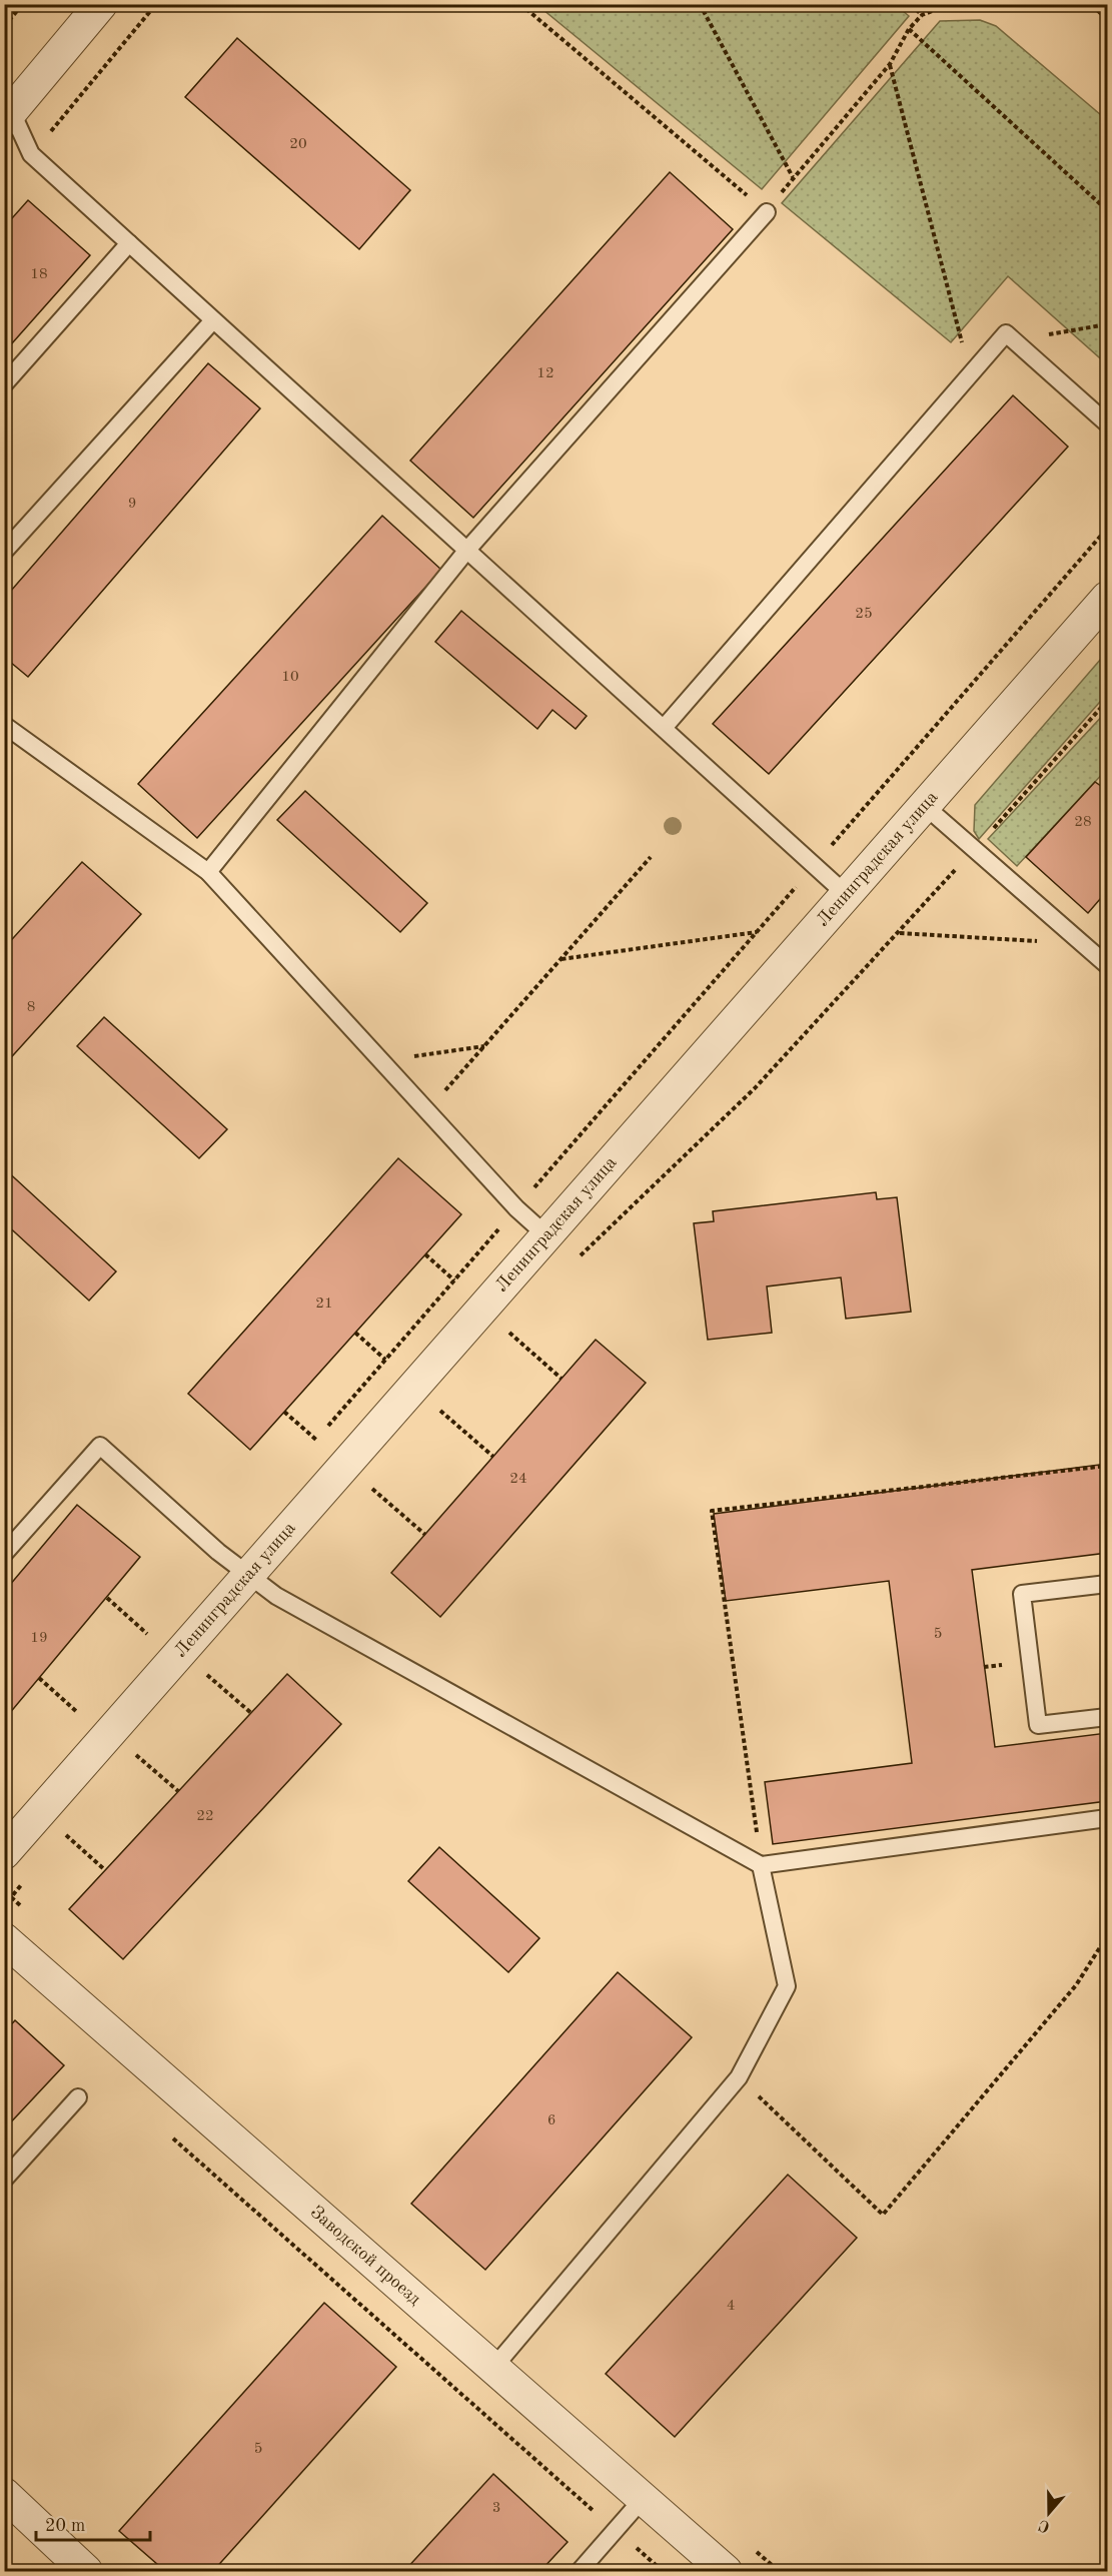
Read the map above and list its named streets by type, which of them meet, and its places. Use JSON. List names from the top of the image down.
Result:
{
  "streets": {
    "street": ["Ленинградская улица", "Заводской проезд"]
  },
  "house_numbers": [
    "20",
    "18",
    "12",
    "9",
    "25",
    "10",
    "28",
    "8",
    "21",
    "24",
    "5",
    "19",
    "22",
    "6",
    "4",
    "5",
    "3"
  ],
  "scale_bar": "20 m",
  "north": "bottom"
}
